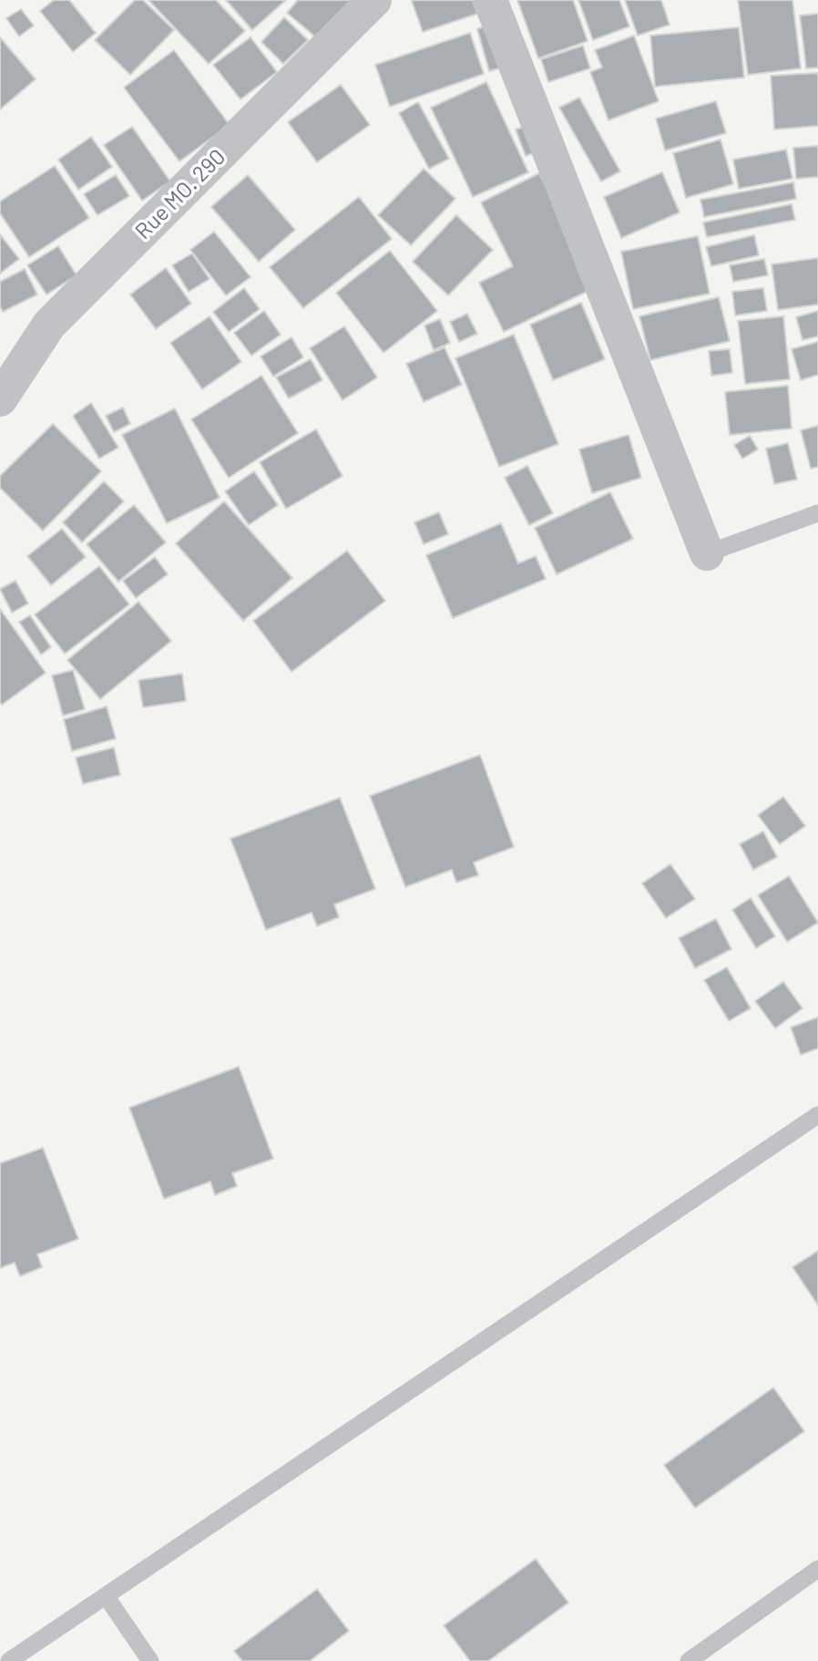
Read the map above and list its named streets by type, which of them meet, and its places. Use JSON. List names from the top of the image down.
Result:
{
  "streets": {
    "street": ["Rue MO. 290"]
  }
}
